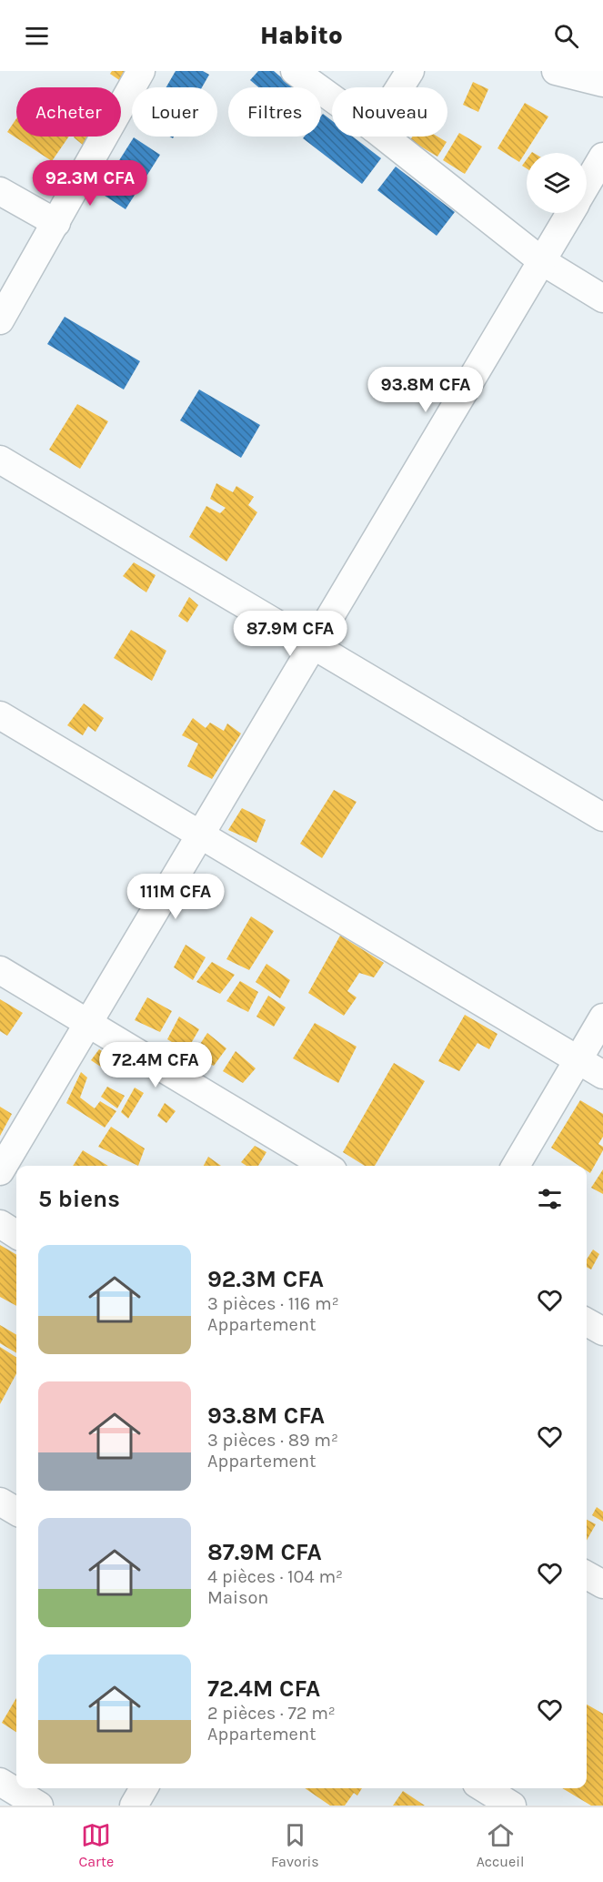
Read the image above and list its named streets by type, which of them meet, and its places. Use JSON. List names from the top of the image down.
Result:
{
  "page": {
    "header": "Habito",
    "chip": [
      "Acheter",
      "Louer",
      "Filtres",
      "Nouveau"
    ],
    "price": [
      "92.3M CFA",
      "93.8M CFA",
      "87.9M CFA",
      "111M CFA",
      "72.4M CFA"
    ],
    "heading": "5 biens",
    "list": [
      {
        "name": "92.3M CFA",
        "note": "3 pièces · 116 m² · Appartement"
      },
      {
        "name": "93.8M CFA",
        "note": "3 pièces · 89 m² · Appartement"
      },
      {
        "name": "87.9M CFA",
        "note": "4 pièces · 104 m² · Maison"
      },
      {
        "name": "72.4M CFA",
        "note": "2 pièces · 72 m² · Appartement"
      }
    ],
    "tabs": ["Carte", "Favoris", "Accueil"]
  }
}
